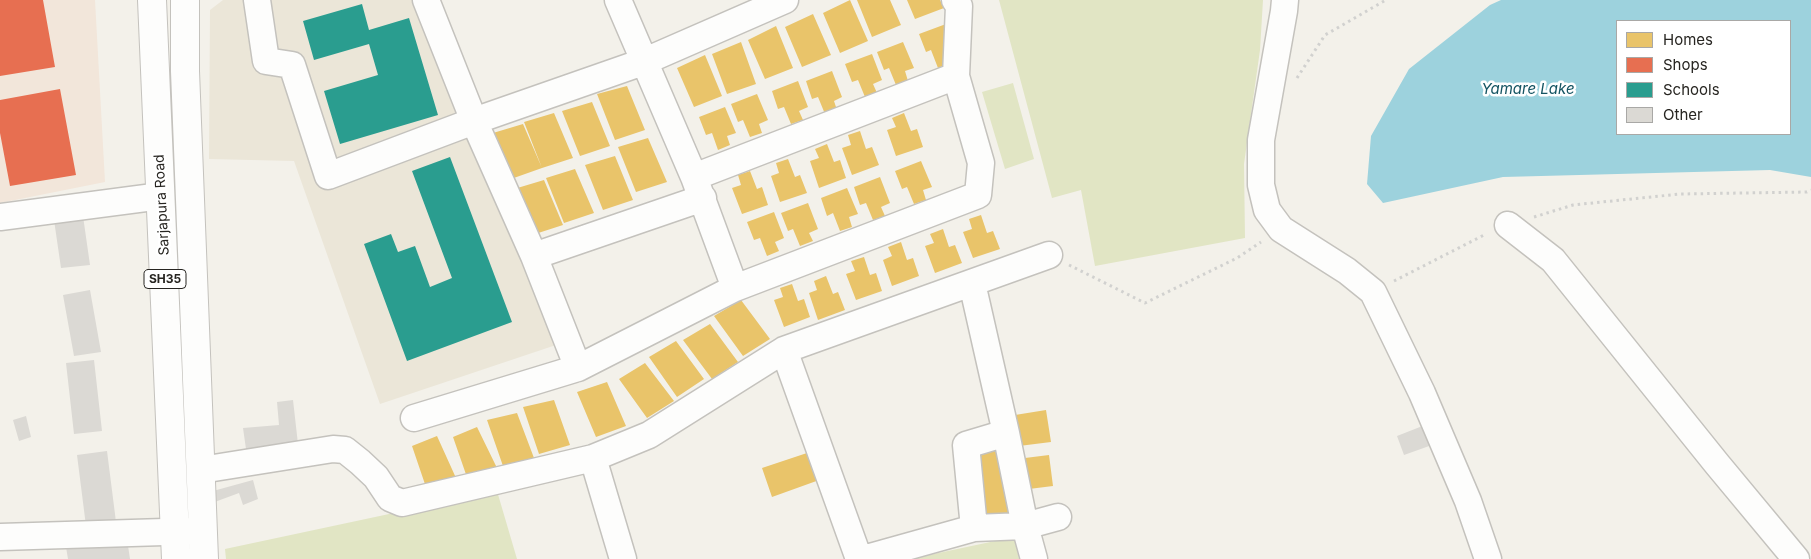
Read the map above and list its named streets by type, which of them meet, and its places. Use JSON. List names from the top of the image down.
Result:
{
  "streets": {
    "main road": ["Sarjapura Road", "SH35"]
  },
  "water": ["Yamare Lake"],
  "legend": [
    "Homes",
    "Shops",
    "Schools",
    "Other"
  ]
}
